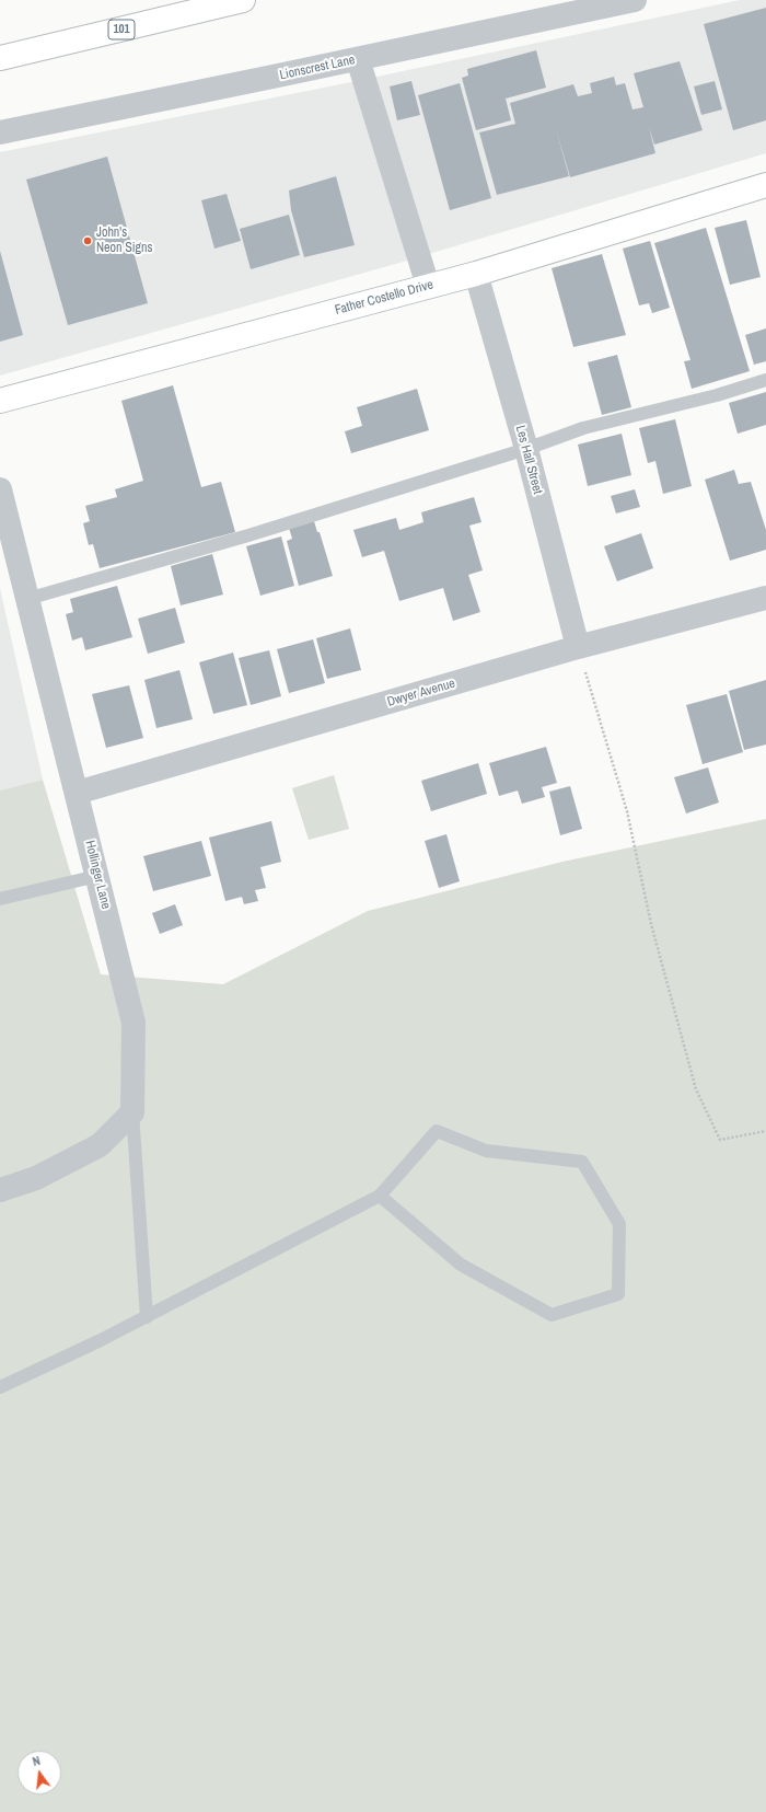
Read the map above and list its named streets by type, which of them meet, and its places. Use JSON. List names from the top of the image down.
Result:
{
  "streets": {
    "street": [
      "101",
      "Lionscrest Lane",
      "Father Costello Drive",
      "Les Hall Street",
      "Dwyer Avenue",
      "Hollinger Lane"
    ]
  },
  "crossings": [
    ["Father Costello Drive", "Les Hall Street"],
    ["Les Hall Street", "Dwyer Avenue"],
    ["Dwyer Avenue", "Hollinger Lane"]
  ],
  "places": ["John's Neon Signs"],
  "north": "top"
}
